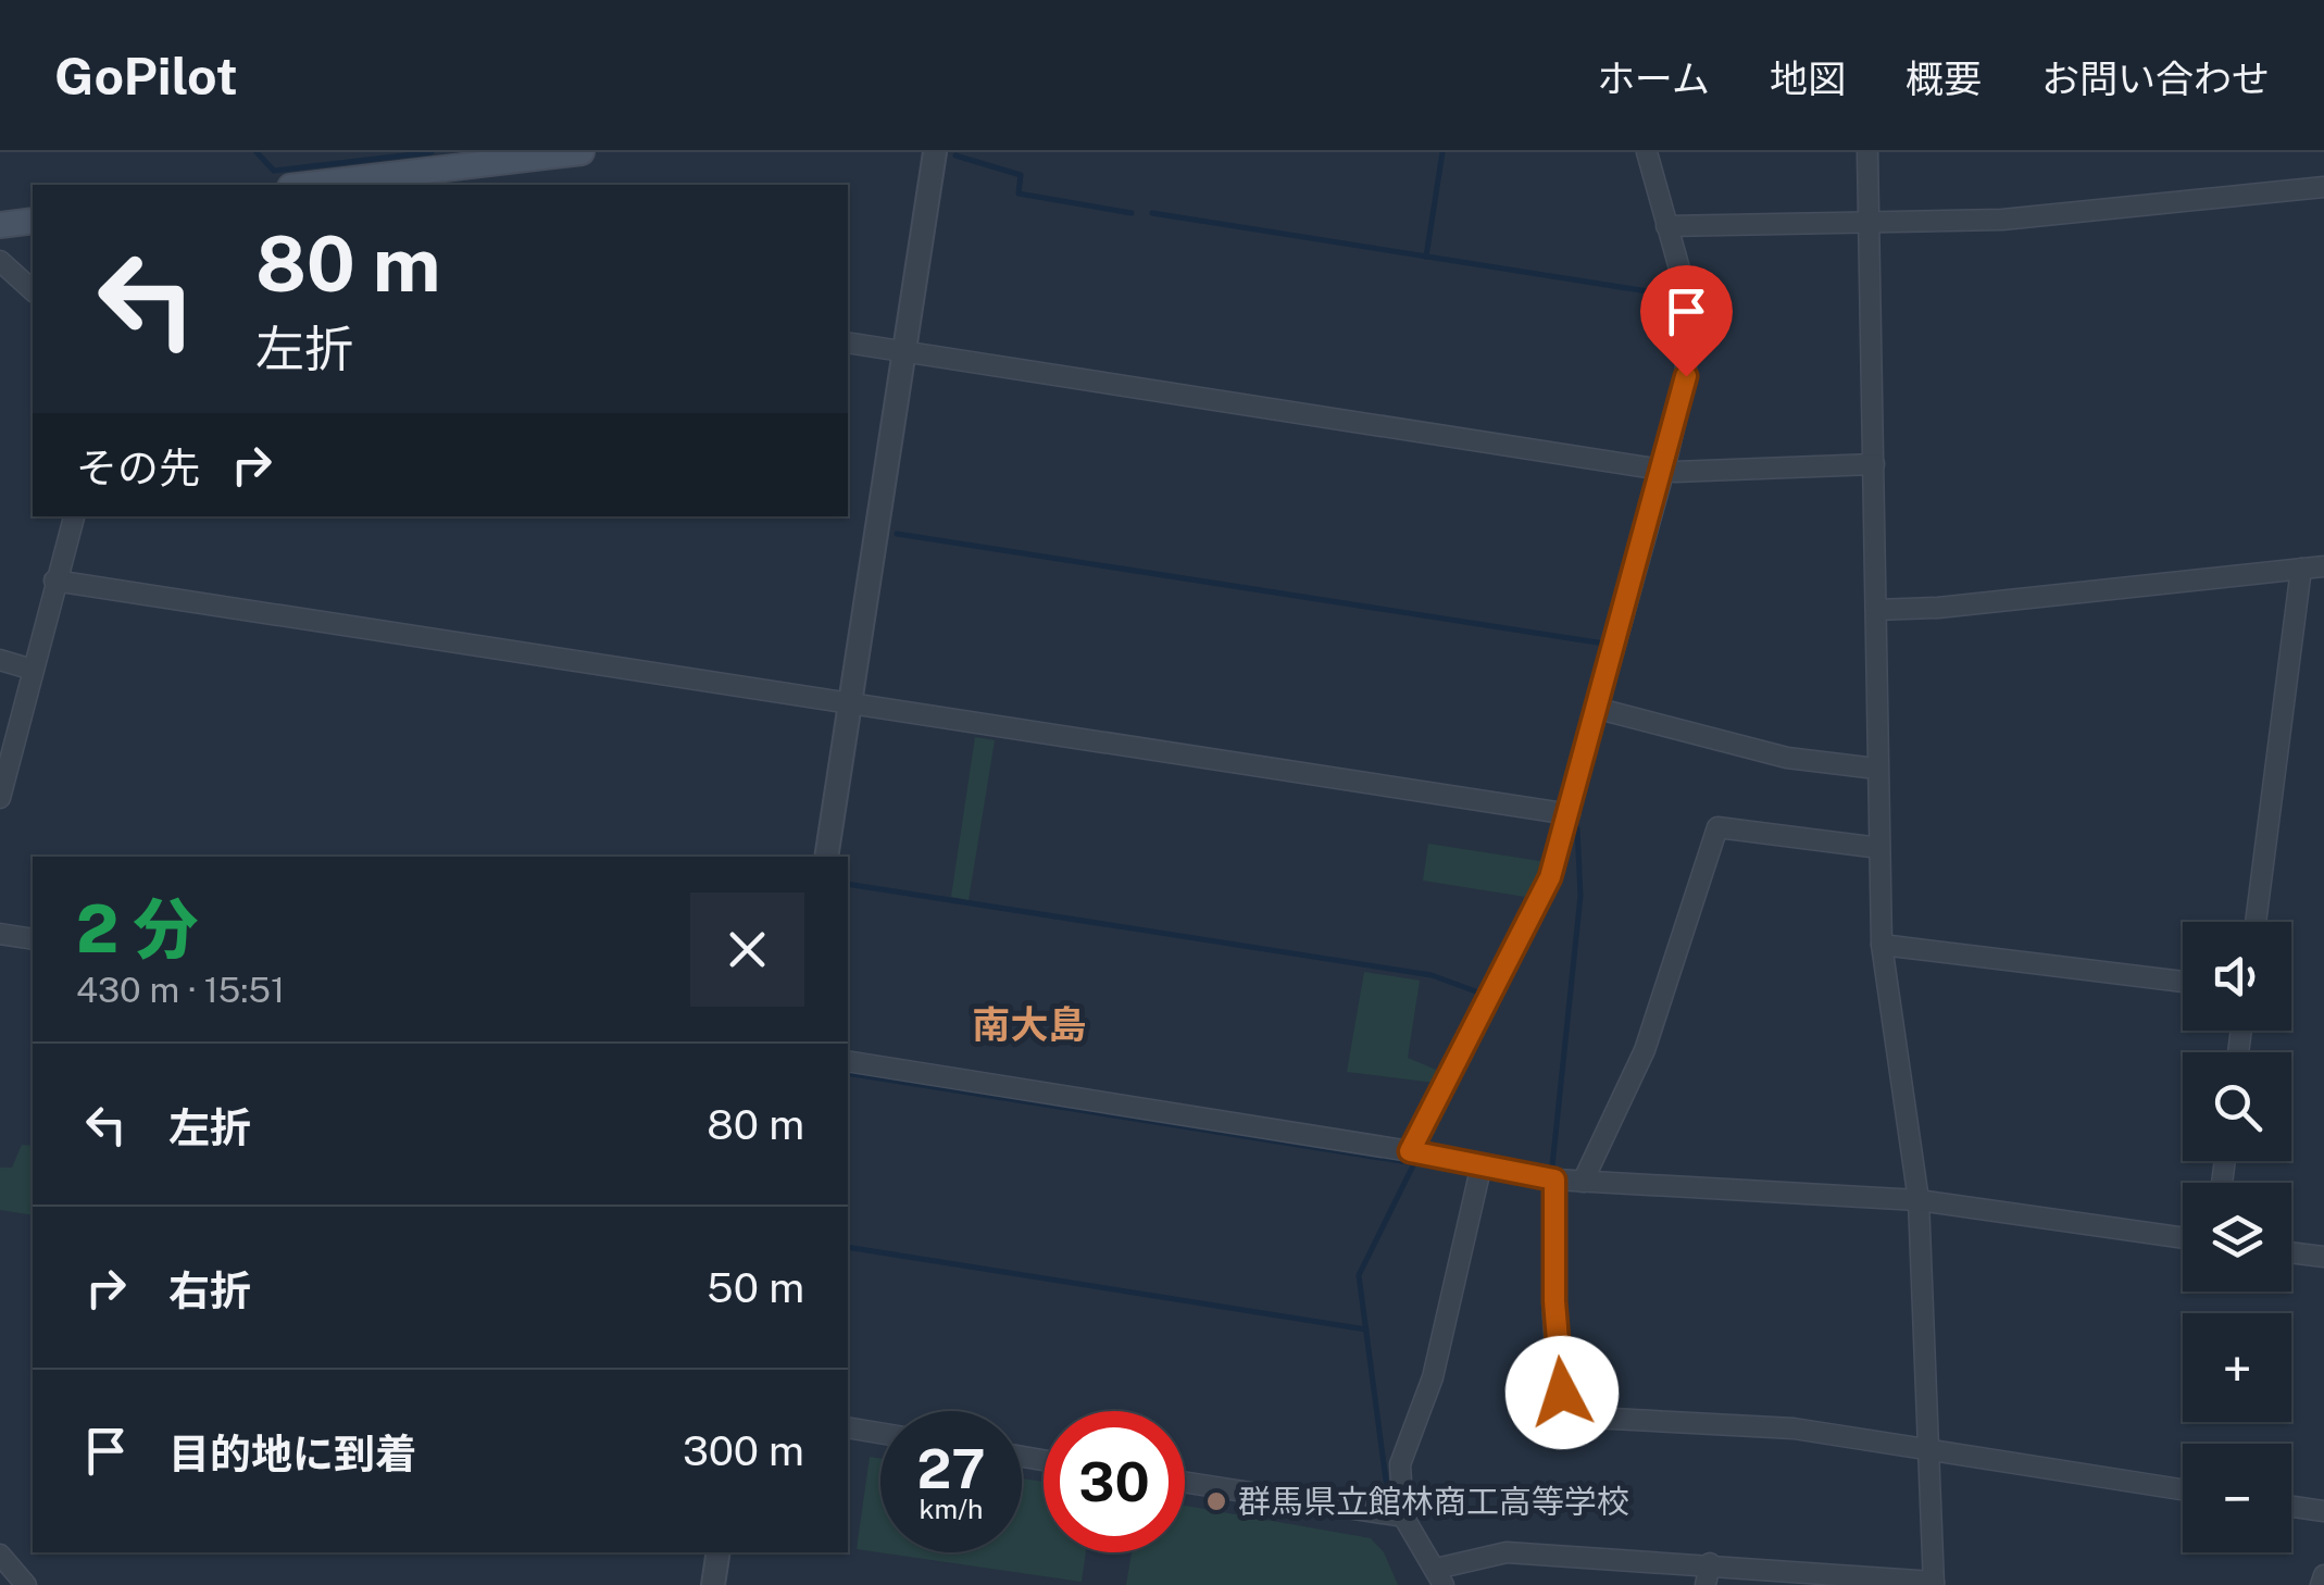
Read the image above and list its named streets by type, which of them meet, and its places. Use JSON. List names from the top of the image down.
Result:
{
  "districts": ["南大島"],
  "places": ["群馬県立館林商工高等学校"],
  "page": {
    "header": "GoPilot",
    "nav": [
      "ホーム",
      "地図",
      "概要",
      "お問い合わせ"
    ],
    "turn": ["80 m", "左折"],
    "then": "その先",
    "heading": ["2 分", "430 m · 15:51"],
    "map_buttons": ["+", "−"],
    "list": [
      {
        "name": "左折",
        "value": "80 m"
      },
      {
        "name": "右折",
        "value": "50 m"
      },
      {
        "name": "目的地に到着",
        "value": "300 m"
      }
    ],
    "speed": "27 km/h",
    "limit": "30"
  }
}
